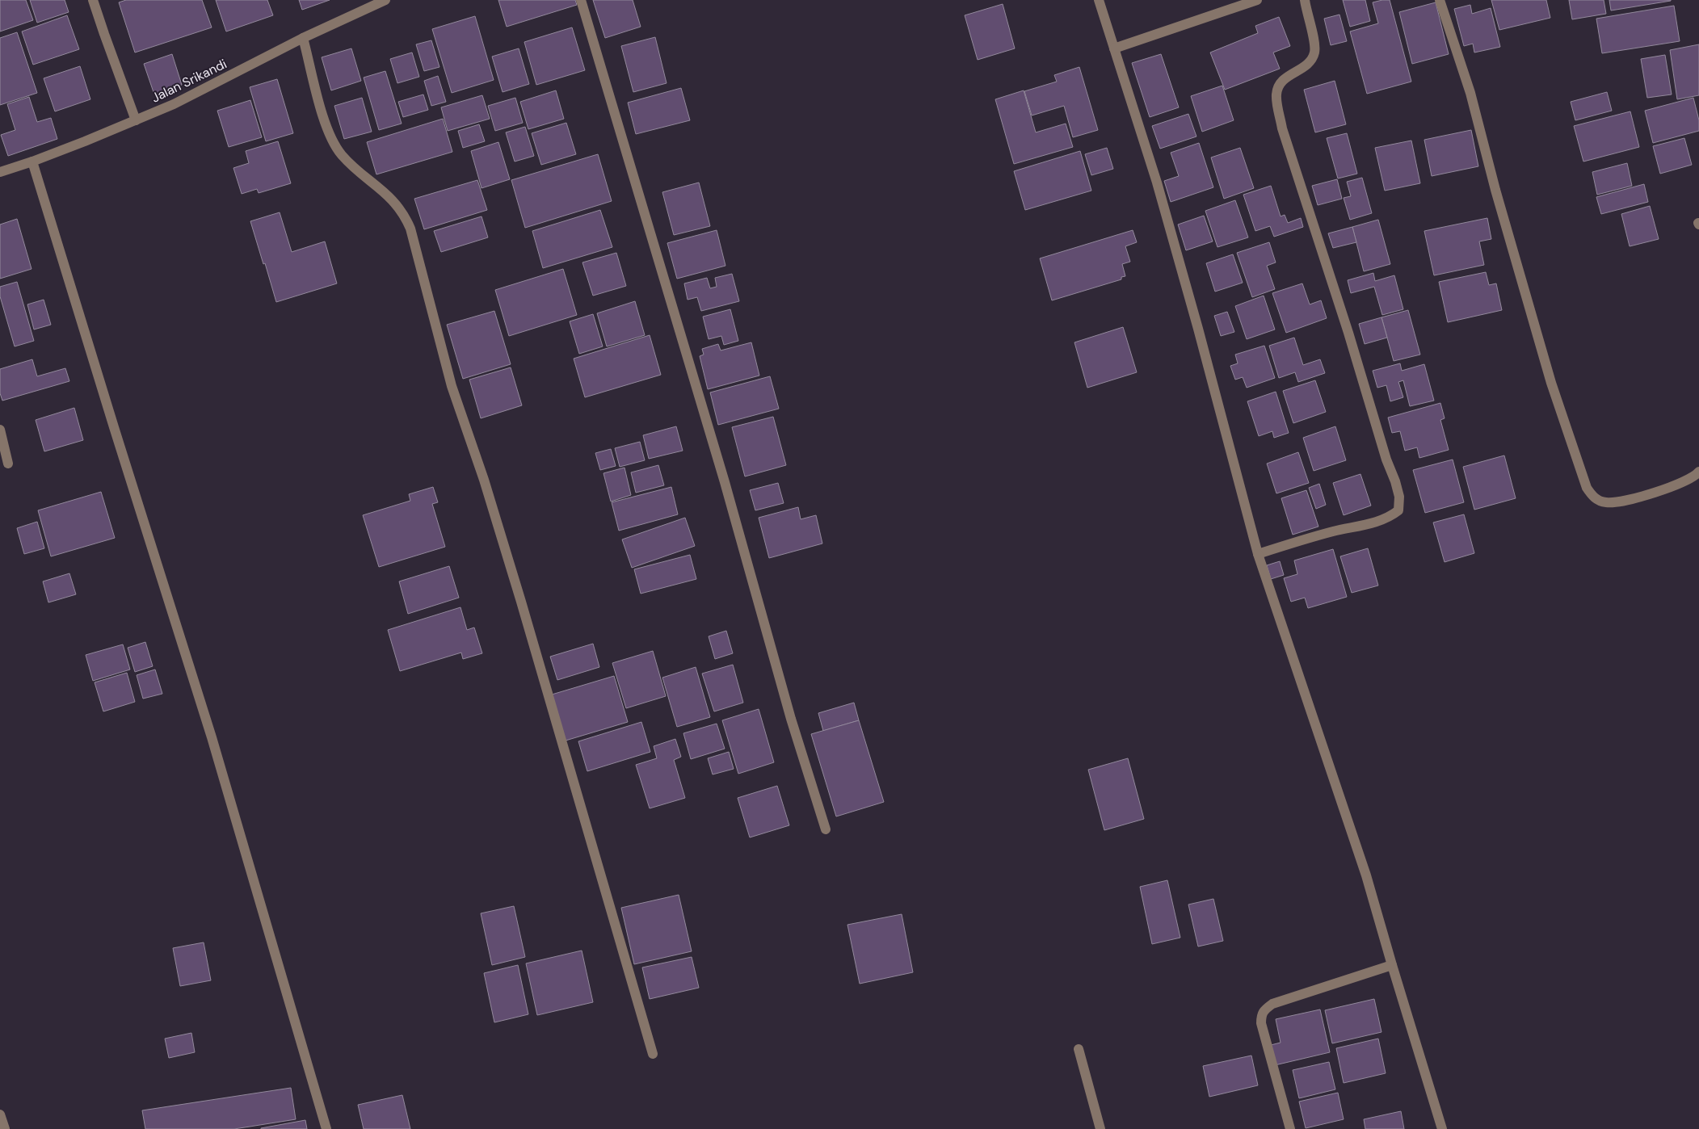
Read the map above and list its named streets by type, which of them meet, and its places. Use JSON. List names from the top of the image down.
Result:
{
  "streets": {
    "street": ["Jalan Srikandi"]
  }
}
